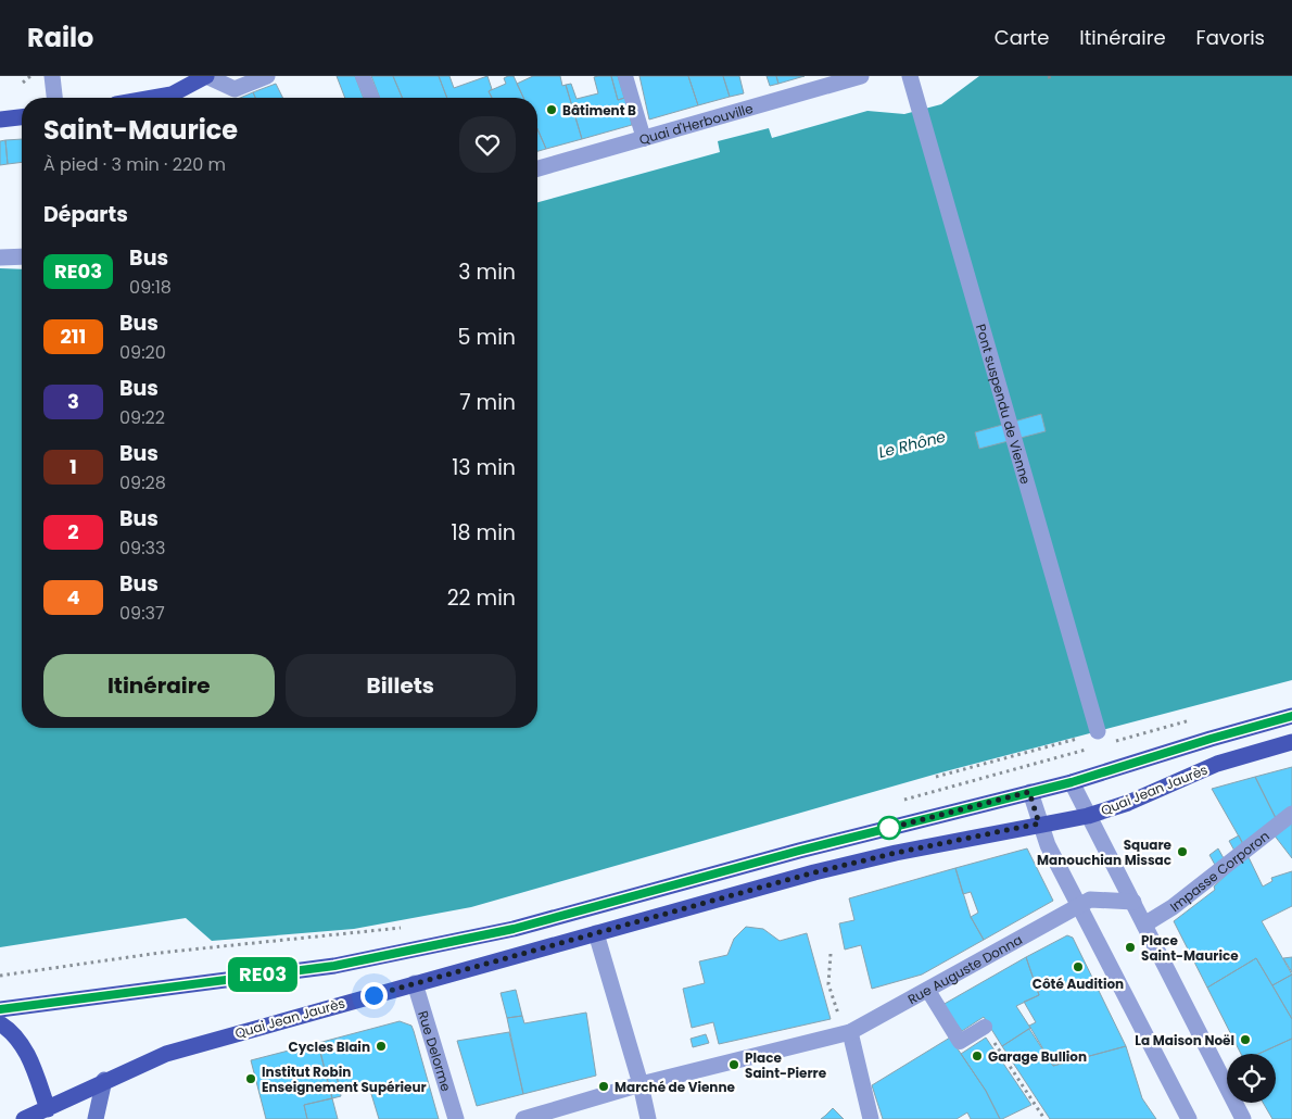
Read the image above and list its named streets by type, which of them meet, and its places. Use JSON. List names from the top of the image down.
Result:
{
  "streets": {
    "main road": ["Quai Jean Jaurès"],
    "street": [
      "Quai d'Herbouville",
      "Pont suspendu de Vienne",
      "Impasse Corporon",
      "Rue Auguste Donna",
      "Rue Delorme"
    ]
  },
  "crossings": [
    ["Quai Jean Jaurès", "Rue Delorme"]
  ],
  "water": ["Le Rhône"],
  "places": [
    "Bâtiment B",
    "Square Manouchian Missac",
    "Place Saint-Maurice",
    "Côté Audition",
    "La Maison Noël",
    "Cycles Blain",
    "Garage Bullion",
    "Place Saint-Pierre",
    "Institut Robin Enseignement Supérieur",
    "Marché de Vienne"
  ],
  "lines": ["bus line RE03"],
  "page": {
    "header": "Railo",
    "nav": ["Carte", "Itinéraire", "Favoris"],
    "on_map": "RE03",
    "heading": [
      ["Saint-Maurice", "À pied · 3 min · 220 m"],
      "Départs"
    ],
    "list": [
      {
        "mark": "RE03",
        "name": "Bus",
        "note": "09:18",
        "value": "3 min"
      },
      {
        "mark": "211",
        "name": "Bus",
        "note": "09:20",
        "value": "5 min"
      },
      {
        "mark": "3",
        "name": "Bus",
        "note": "09:22",
        "value": "7 min"
      },
      {
        "mark": "1",
        "name": "Bus",
        "note": "09:28",
        "value": "13 min"
      },
      {
        "mark": "2",
        "name": "Bus",
        "note": "09:33",
        "value": "18 min"
      },
      {
        "mark": "4",
        "name": "Bus",
        "note": "09:37",
        "value": "22 min"
      }
    ],
    "buttons": ["Itinéraire", "Billets"]
  }
}
